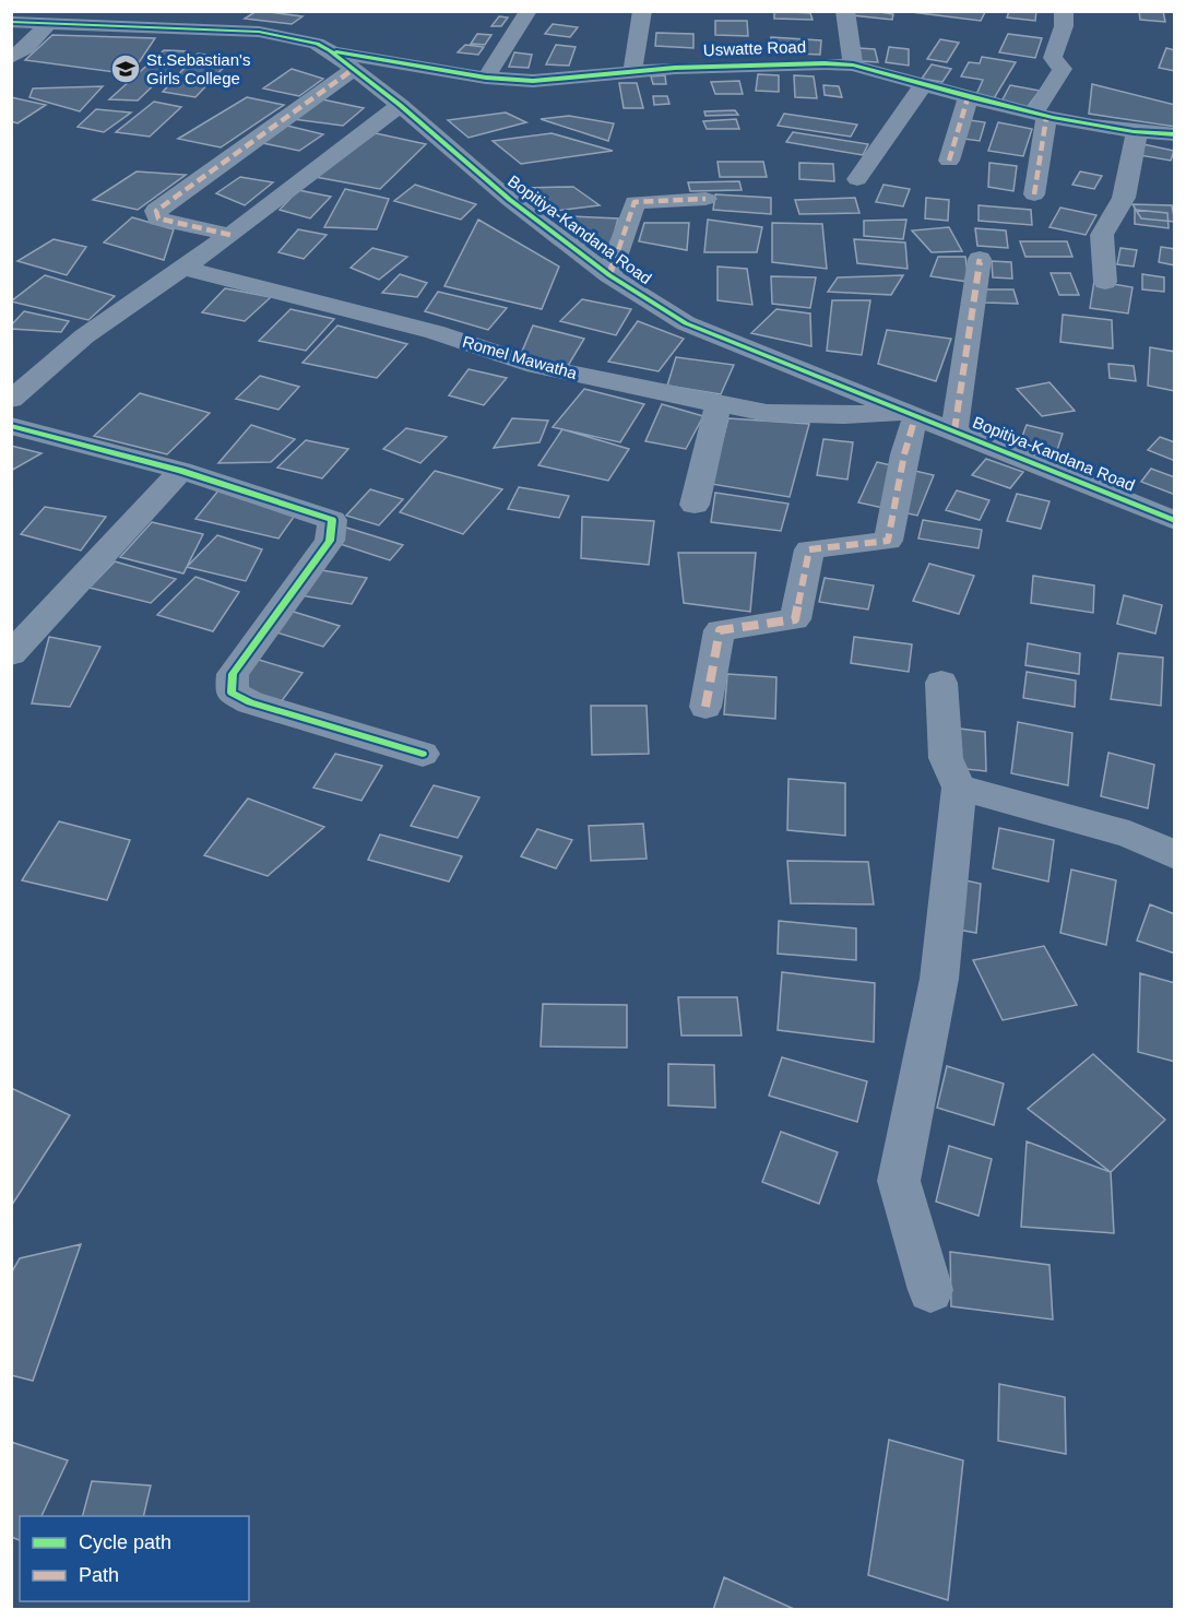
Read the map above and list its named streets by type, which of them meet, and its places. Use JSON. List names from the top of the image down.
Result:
{
  "streets": {
    "street": ["Uswatte Road", "Bopitiya-Kandana Road", "Romel Mawatha"]
  },
  "crossings": [
    ["Uswatte Road", "Bopitiya-Kandana Road"],
    ["Bopitiya-Kandana Road", "Romel Mawatha"]
  ],
  "places": {
    "school or university": ["St.Sebastian's Girls College"]
  },
  "legend": ["Cycle path", "Path"]
}
